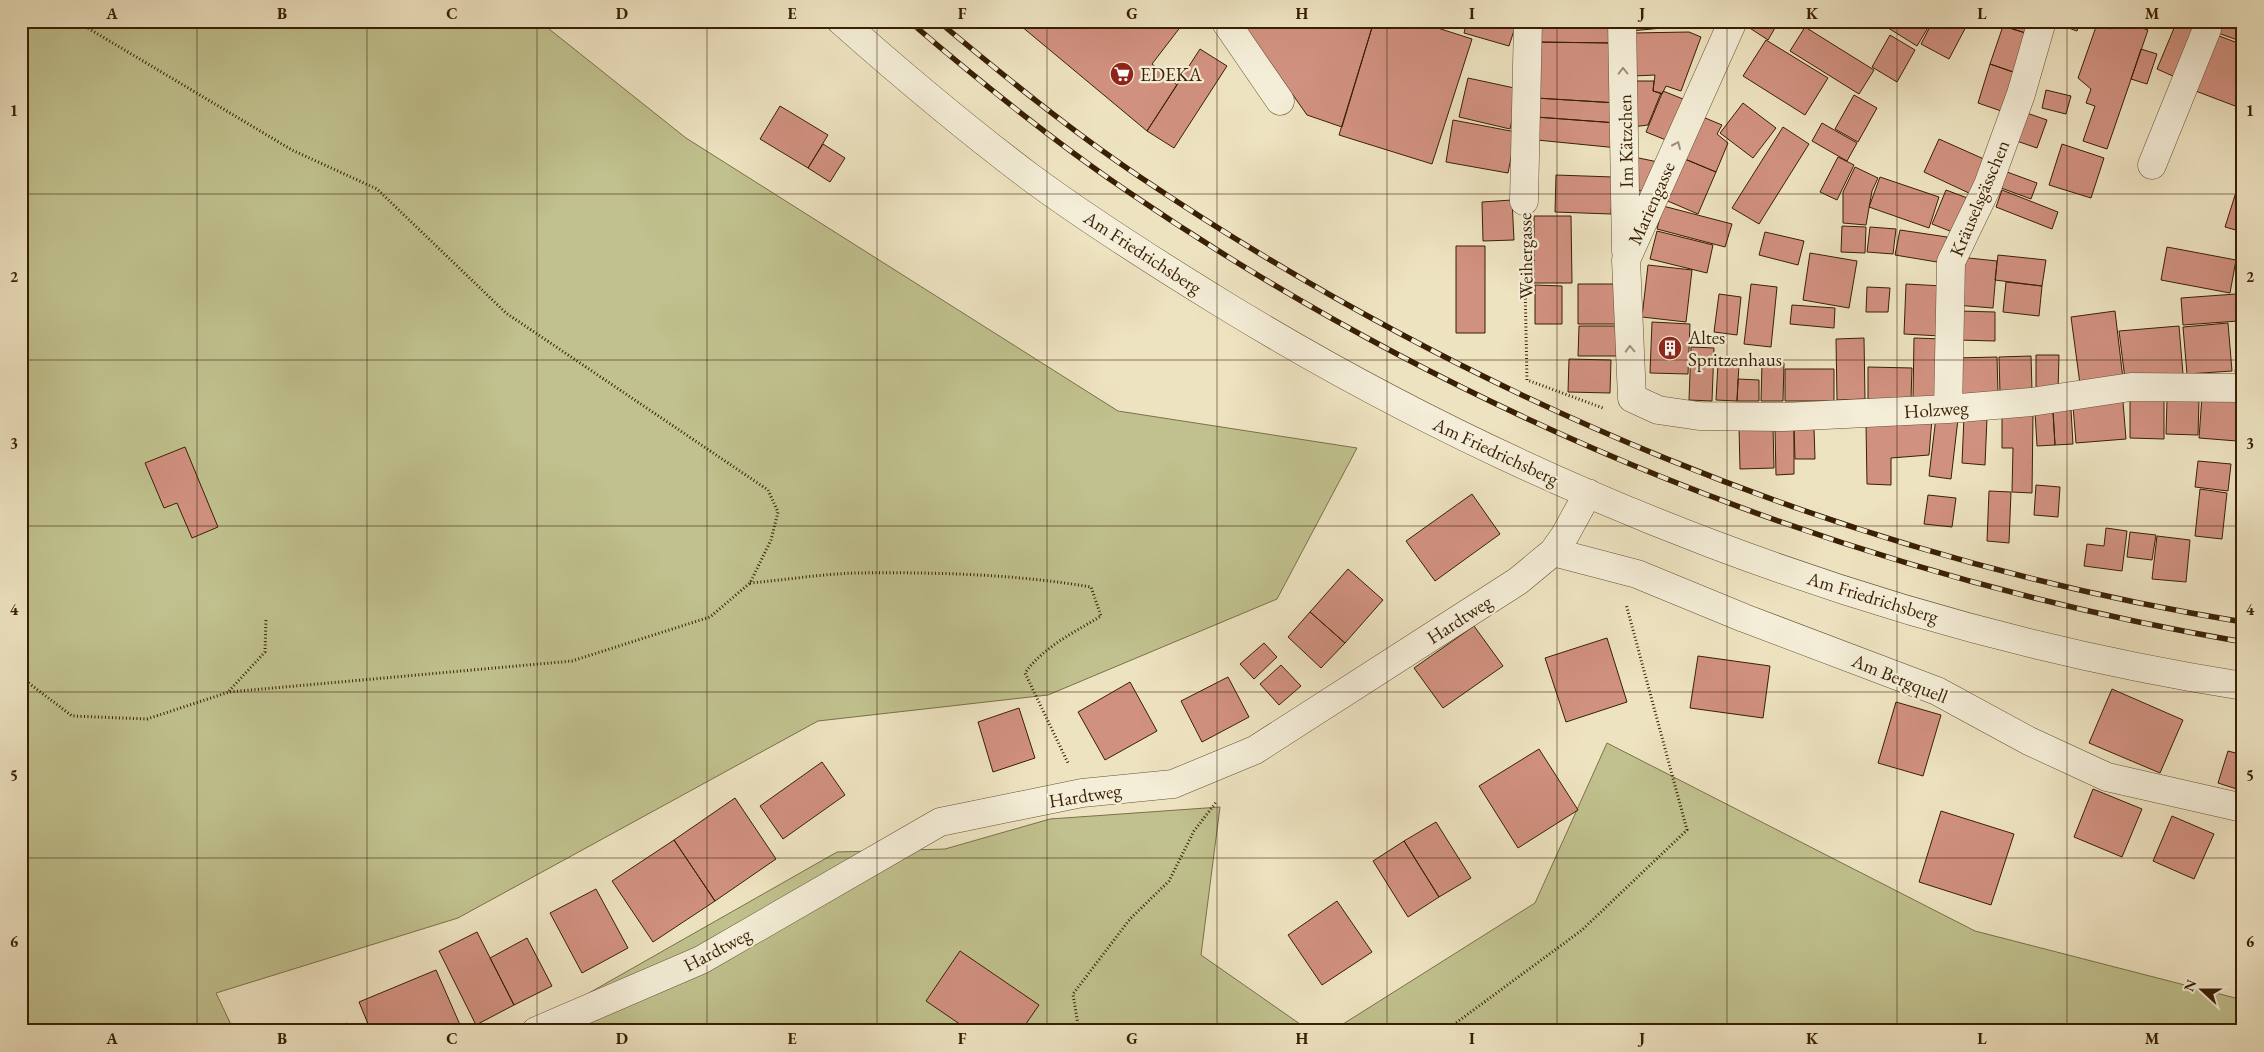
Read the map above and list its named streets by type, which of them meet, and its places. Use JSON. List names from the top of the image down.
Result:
{
  "streets": {
    "street": [
      "Im Kätzchen",
      "Kräuselsgässchen",
      "Mariengasse",
      "Am Friedrichsberg",
      "Weihergasse",
      "Holzweg",
      "Hardtweg",
      "Am Bergquell"
    ]
  },
  "crossings": [
    ["Im Kätzchen", "Mariengasse"],
    ["Kräuselsgässchen", "Holzweg"],
    ["Mariengasse", "Weihergasse"],
    ["Mariengasse", "Holzweg"],
    ["Am Friedrichsberg", "Hardtweg"],
    ["Weihergasse", "Holzweg"],
    ["Hardtweg", "Am Bergquell"]
  ],
  "one_way": ["Im Kätzchen", "Mariengasse"],
  "places": {
    "supermarket": ["EDEKA"],
    "building": ["Altes Spritzenhaus"]
  },
  "north": "left",
  "grid": {
    "columns": [
      "A",
      "B",
      "C",
      "D",
      "E",
      "F",
      "G",
      "H",
      "I",
      "J",
      "K",
      "L",
      "M"
    ],
    "rows": [
      "1",
      "2",
      "3",
      "4",
      "5",
      "6"
    ]
  }
}
